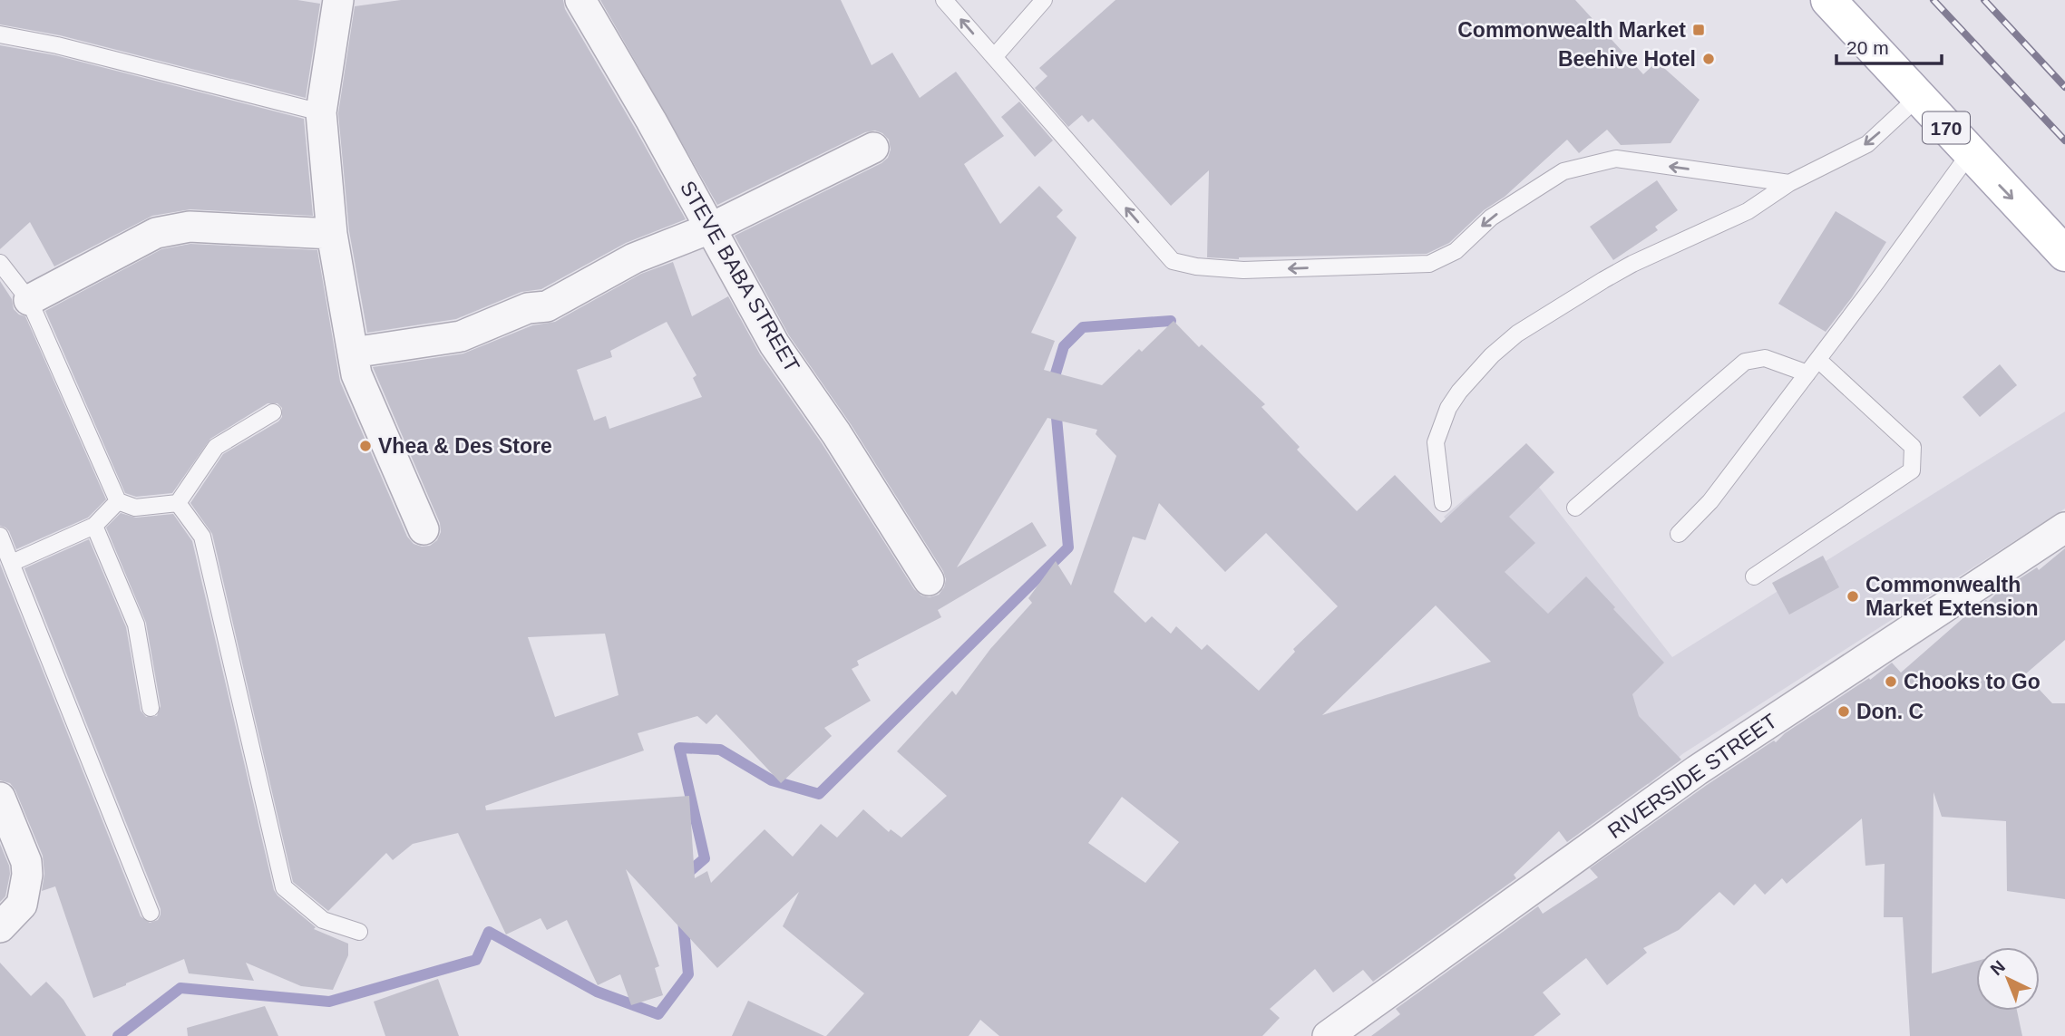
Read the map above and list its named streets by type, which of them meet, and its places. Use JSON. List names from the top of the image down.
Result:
{
  "streets": {
    "main road": ["170"],
    "street": ["STEVE BABA STREET", "RIVERSIDE STREET"]
  },
  "places": {
    "transit": ["Commonwealth Market"],
    "other": [
      "Beehive Hotel",
      "Vhea & Des Store",
      "Commonwealth Market Extension",
      "Chooks to Go",
      "Don. C"
    ]
  },
  "scale_bar": "20 m",
  "north": "top left"
}
